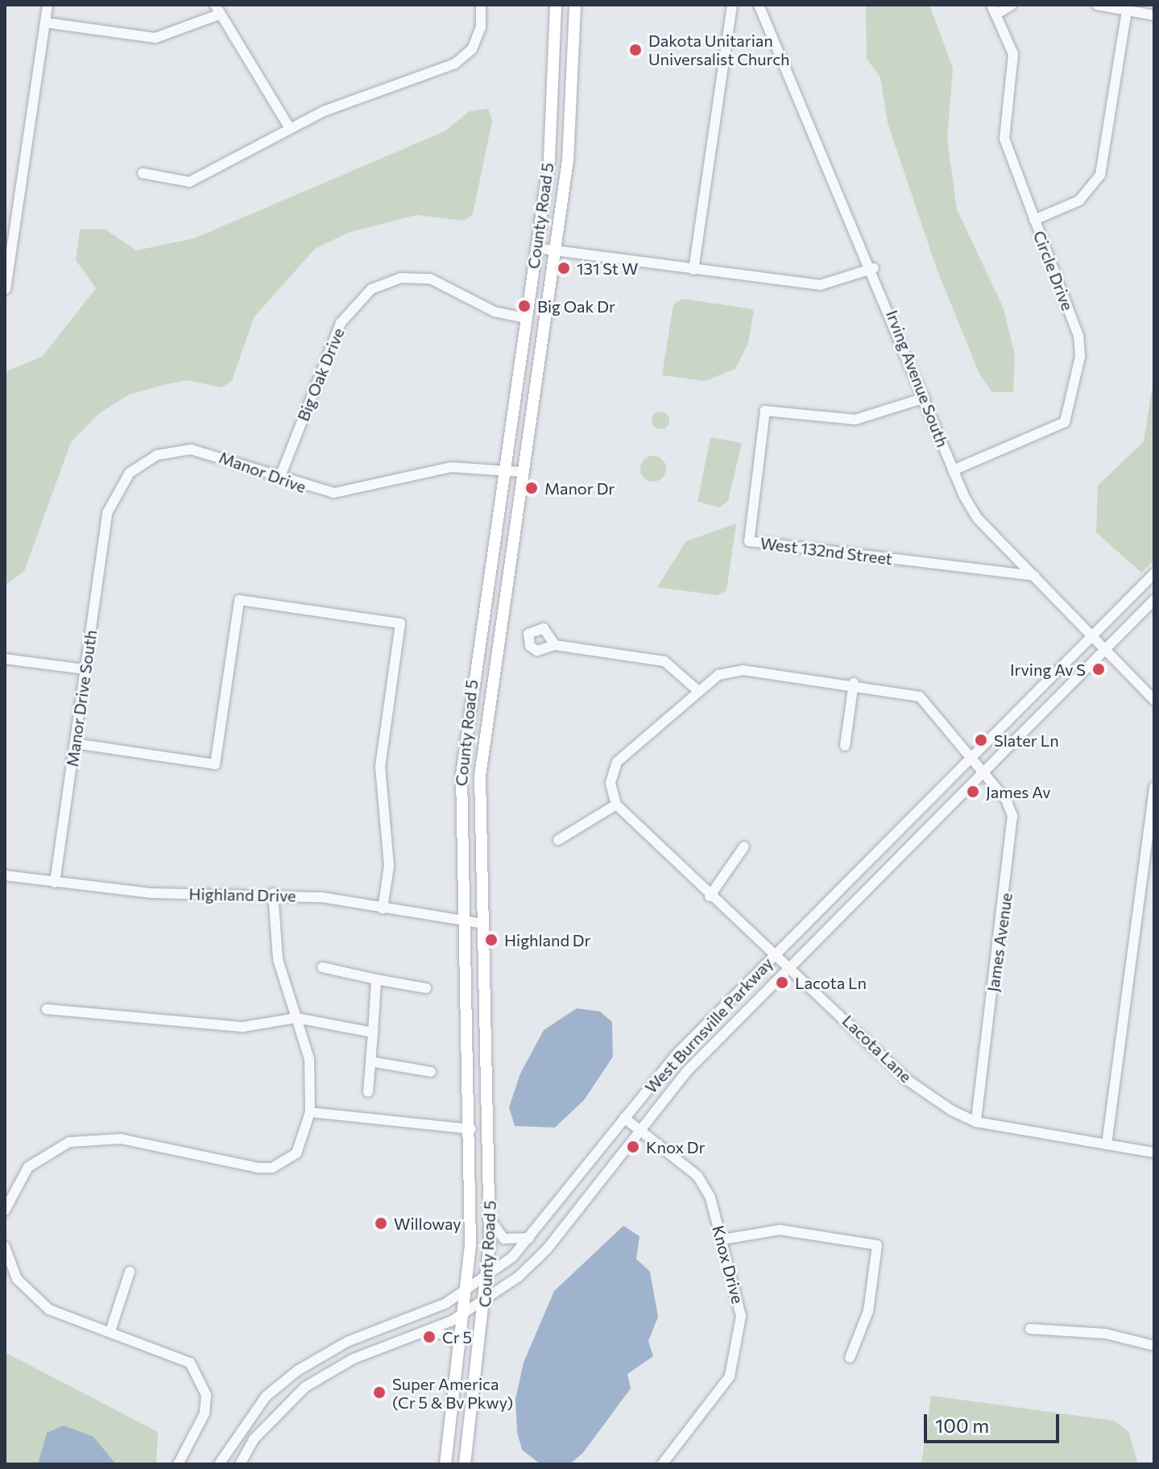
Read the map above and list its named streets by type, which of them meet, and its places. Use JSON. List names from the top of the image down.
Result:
{
  "streets": {
    "main road": ["County Road 5"],
    "street": [
      "Circle Drive",
      "Big Oak Drive",
      "Irving Avenue South",
      "Manor Drive",
      "West 132nd Street",
      "Manor Drive South",
      "Highland Drive",
      "James Avenue",
      "West Burnsville Parkway",
      "Lacota Lane",
      "Knox Drive"
    ]
  },
  "crossings": [
    ["County Road 5", "Big Oak Drive"],
    ["County Road 5", "Manor Drive"],
    ["County Road 5", "Highland Drive"],
    ["County Road 5", "West Burnsville Parkway"],
    ["Circle Drive", "Irving Avenue South"],
    ["Big Oak Drive", "Manor Drive"],
    ["Irving Avenue South", "West 132nd Street"],
    ["Irving Avenue South", "West Burnsville Parkway"],
    ["Manor Drive", "Manor Drive South"],
    ["Manor Drive South", "Highland Drive"],
    ["James Avenue", "West Burnsville Parkway"],
    ["James Avenue", "Lacota Lane"],
    ["West Burnsville Parkway", "Lacota Lane"],
    ["West Burnsville Parkway", "Knox Drive"]
  ],
  "places": [
    "Dakota Unitarian Universalist Church",
    "131 St W",
    "Big Oak Dr",
    "Manor Dr",
    "Irving Av S",
    "Slater Ln",
    "James Av",
    "Highland Dr",
    "Lacota Ln",
    "Knox Dr",
    "Willoway",
    "Cr 5",
    "Super America (Cr 5 & Bv Pkwy)"
  ],
  "scale_bar": "100 m"
}
